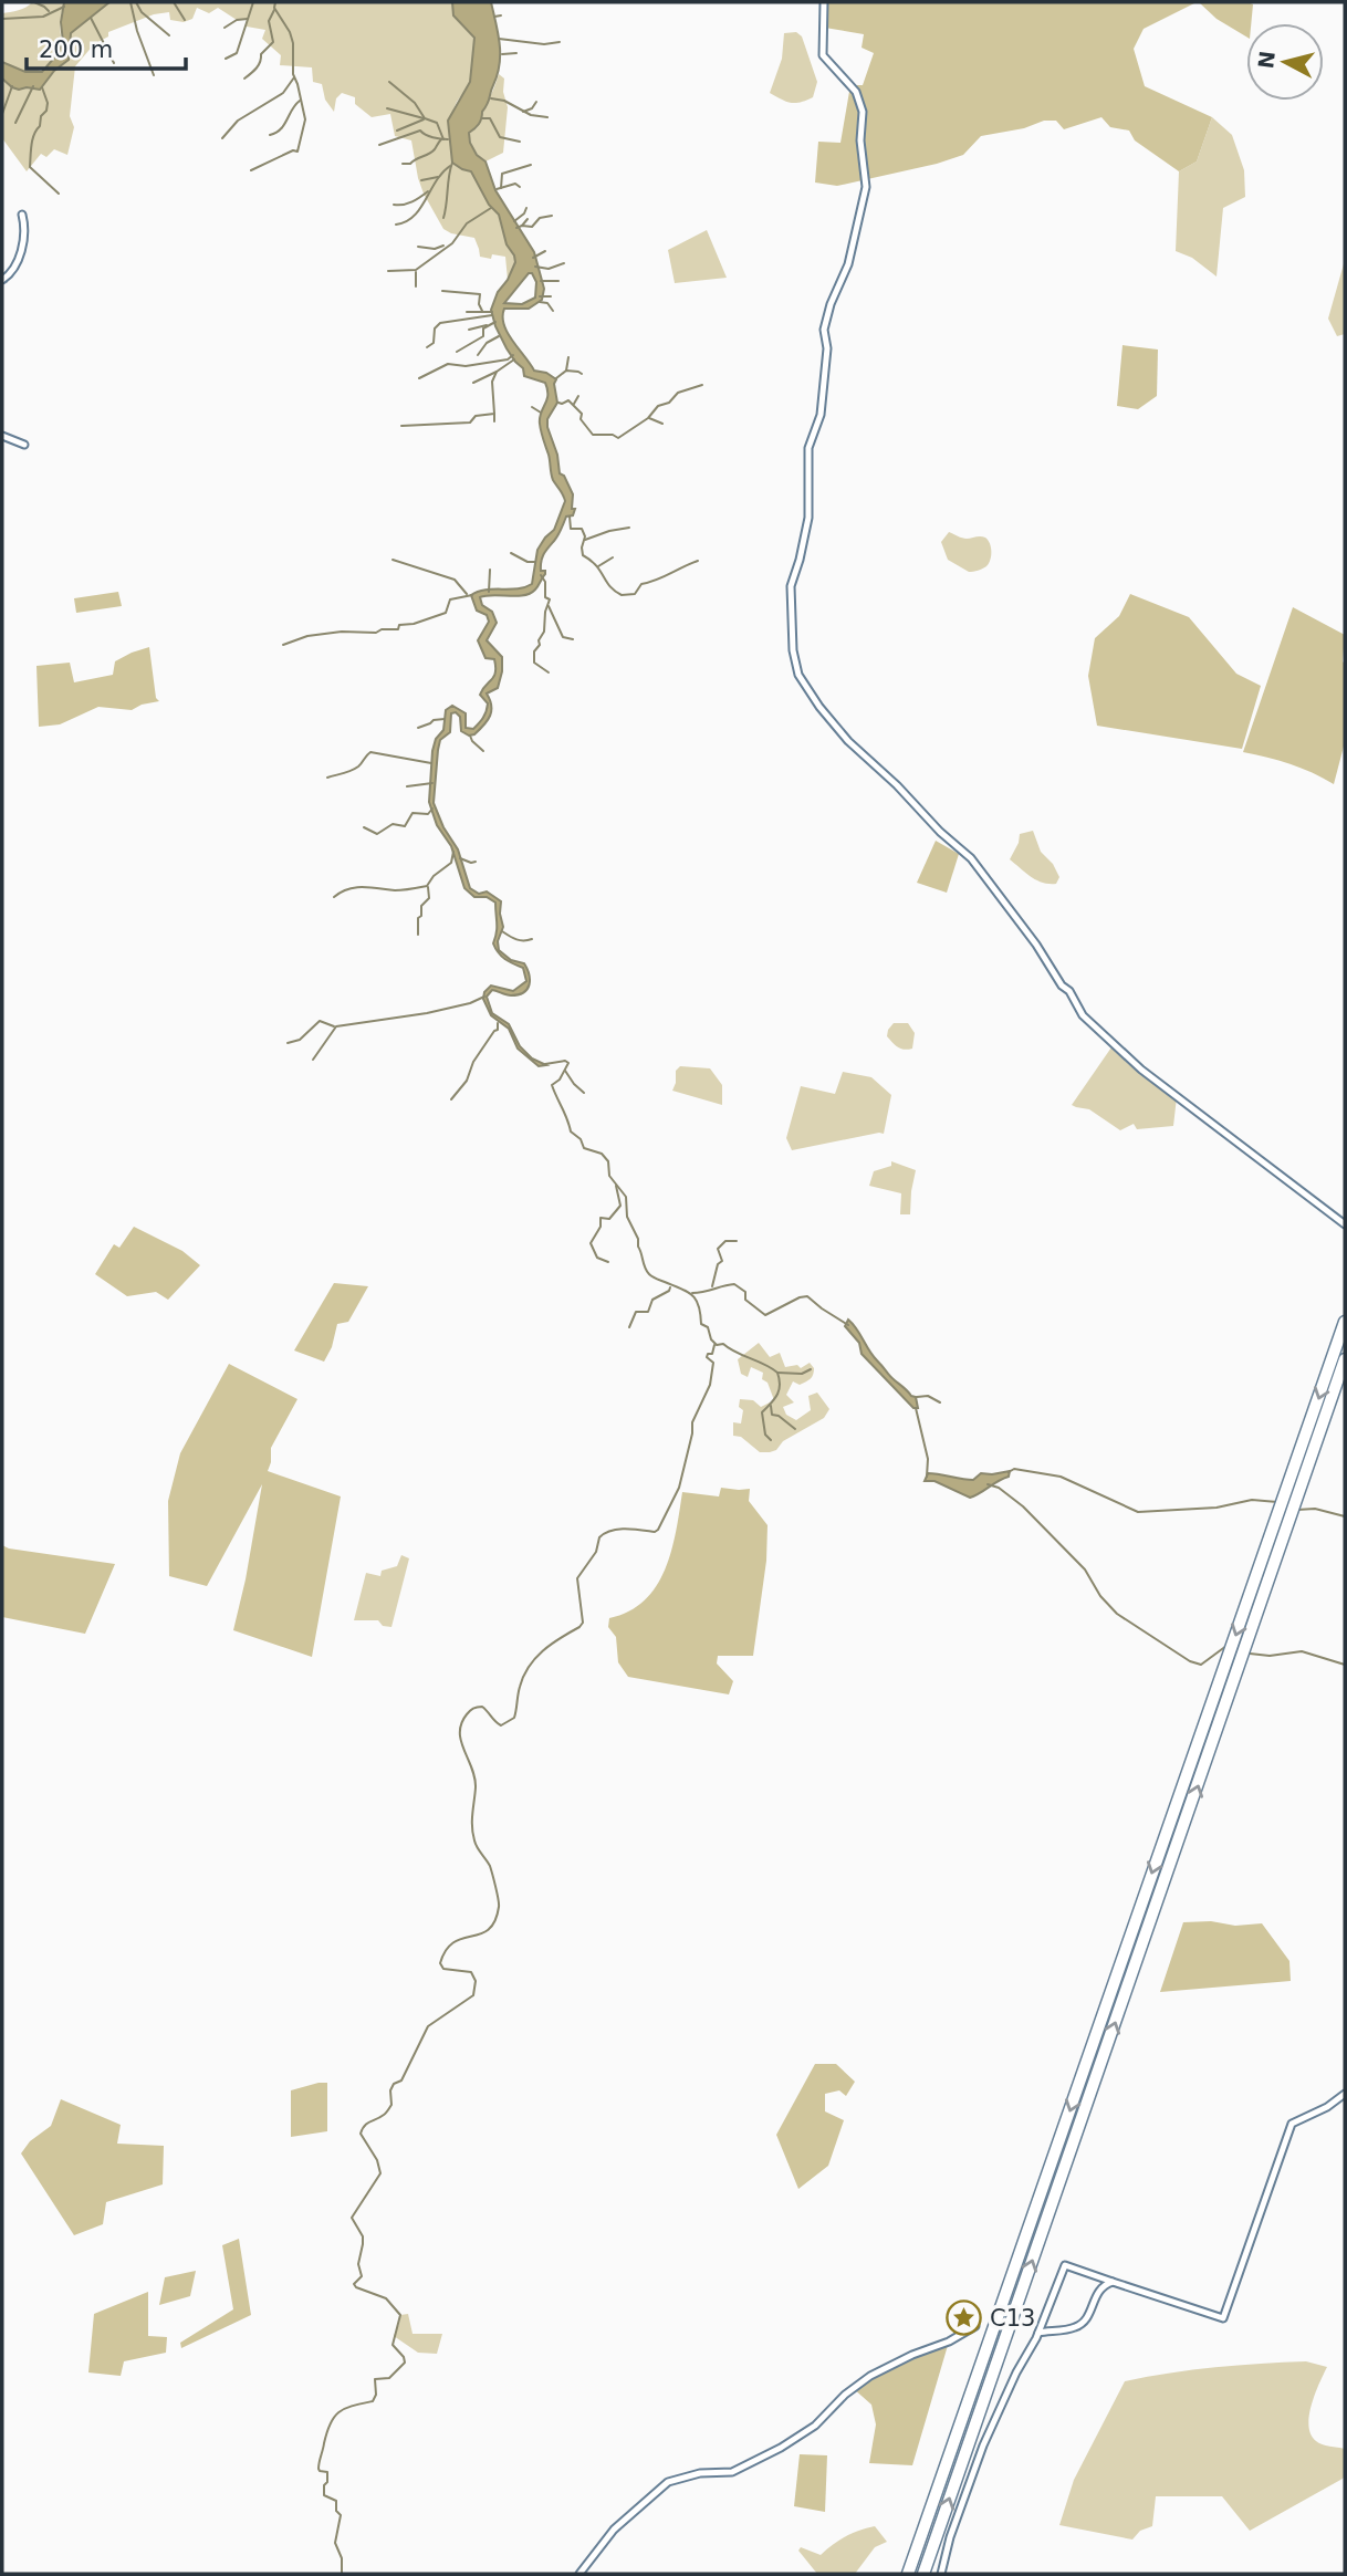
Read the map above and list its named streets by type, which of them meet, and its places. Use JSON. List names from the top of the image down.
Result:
{
  "places": {
    "place": ["C13"]
  },
  "scale_bar": "200 m",
  "north": "left"
}
